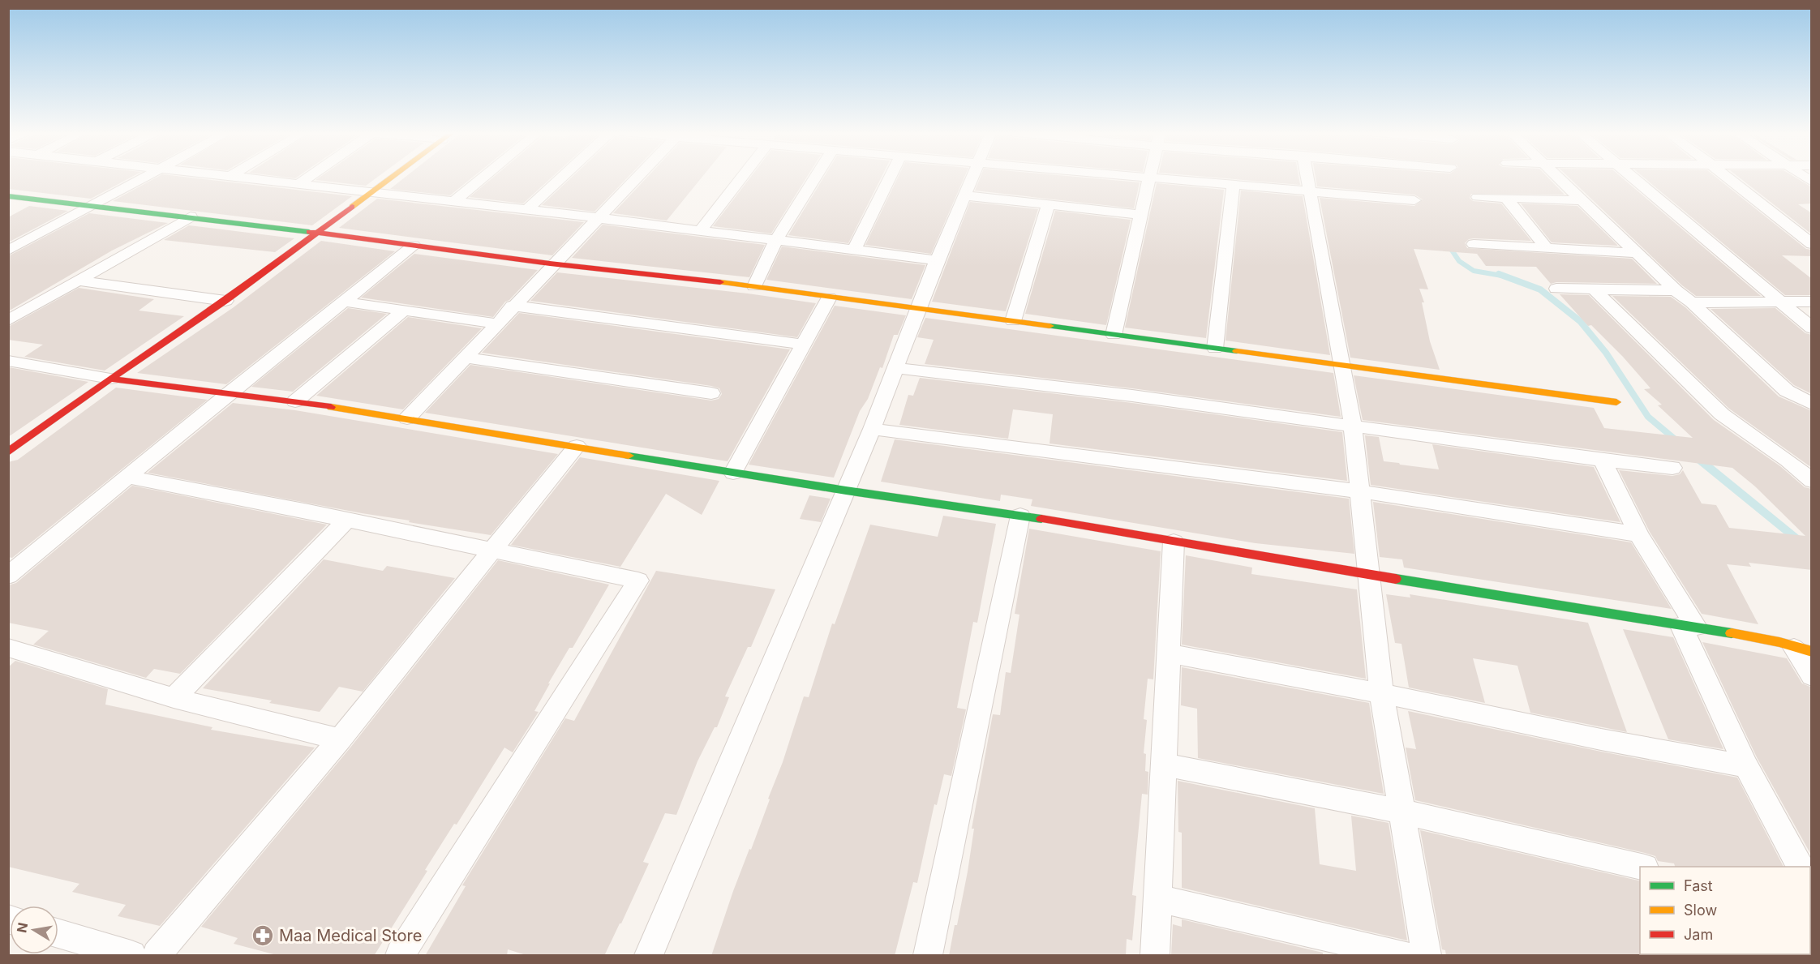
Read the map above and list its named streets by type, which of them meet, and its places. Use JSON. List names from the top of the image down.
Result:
{
  "places": {
    "pharmacy": ["Maa Medical Store"]
  },
  "legend": ["Fast", "Slow", "Jam"],
  "north": "left"
}
